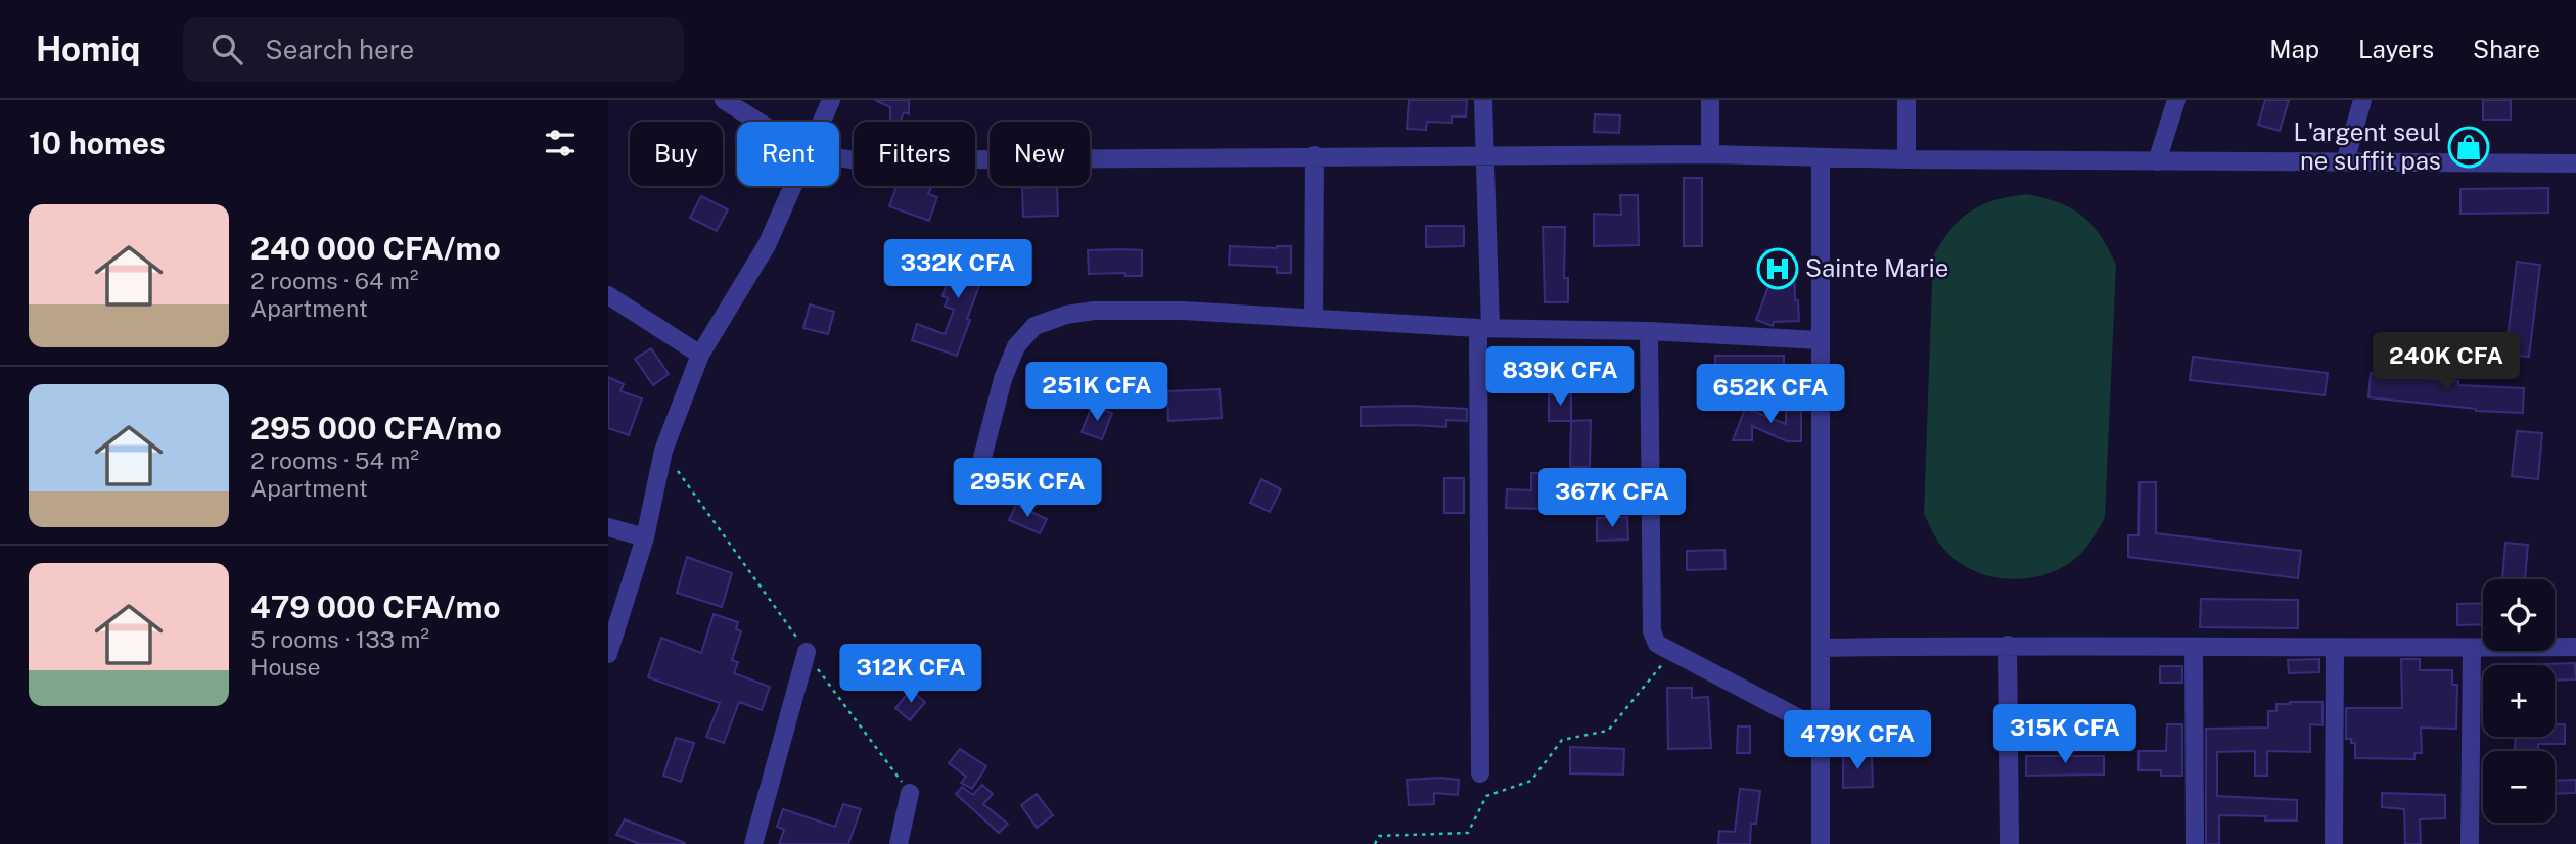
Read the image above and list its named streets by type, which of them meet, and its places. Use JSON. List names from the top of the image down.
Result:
{
  "places": {
    "shop": ["L'argent seul ne suffit pas"],
    "hospital": ["Sainte Marie"]
  },
  "page": {
    "header": "Homiq",
    "search": "Search here",
    "nav": ["Map", "Layers", "Share"],
    "heading": "10 homes",
    "chip": [
      "Buy",
      "Rent",
      "Filters",
      "New"
    ],
    "list": [
      {
        "name": "240 000 CFA/mo",
        "note": "2 rooms · 64 m² · Apartment"
      },
      {
        "name": "295 000 CFA/mo",
        "note": "2 rooms · 54 m² · Apartment"
      },
      {
        "name": "479 000 CFA/mo",
        "note": "5 rooms · 133 m² · House"
      }
    ],
    "price": [
      "332K CFA",
      "240K CFA",
      "839K CFA",
      "251K CFA",
      "652K CFA",
      "295K CFA",
      "367K CFA",
      "312K CFA",
      "315K CFA",
      "479K CFA"
    ],
    "map_buttons": ["+", "−"]
  }
}
